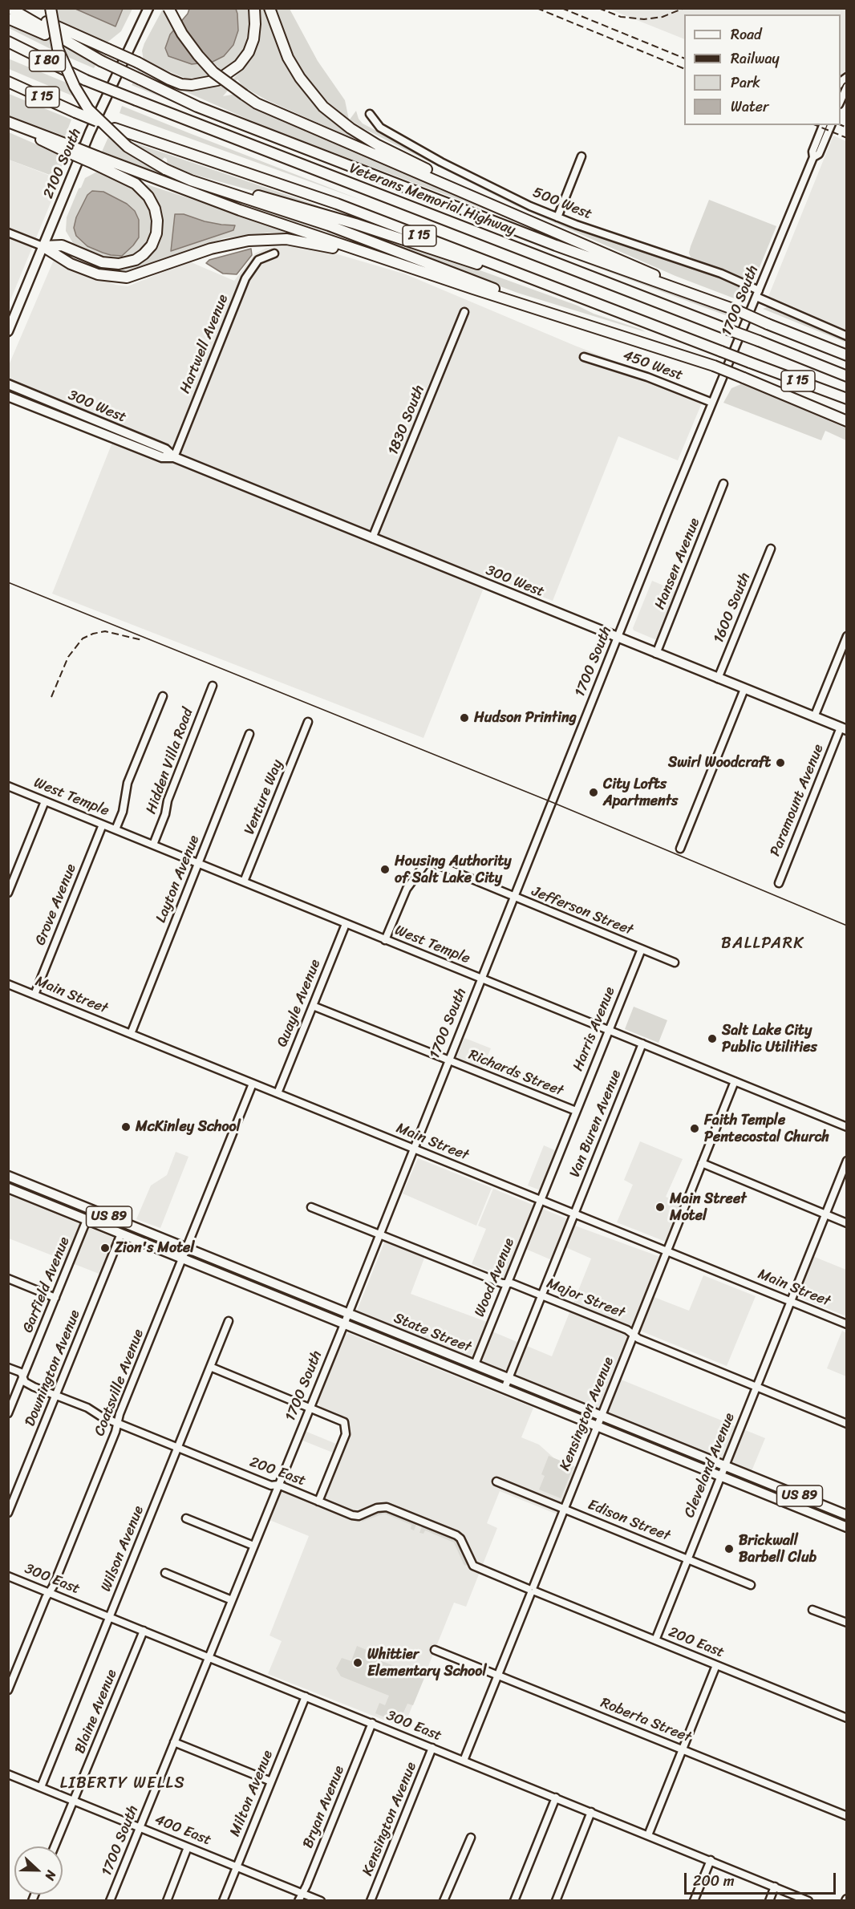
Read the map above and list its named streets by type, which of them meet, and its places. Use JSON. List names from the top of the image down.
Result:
{
  "streets": {
    "highway": ["I 80", "I 15", "Veterans Memorial Highway"],
    "main road": [
      "2100 South",
      "300 West",
      "US 89",
      "State Street"
    ],
    "street": [
      "500 West",
      "1700 South",
      "Hartwell Avenue",
      "450 West",
      "1830 South",
      "Hansen Avenue",
      "1600 South",
      "Hidden Villa Road",
      "West Temple",
      "Venture Way",
      "Paramount Avenue",
      "Layton Avenue",
      "Grove Avenue",
      "Jefferson Street",
      "Main Street",
      "Quayle Avenue",
      "Harris Avenue",
      "Richards Street",
      "Van Buren Avenue",
      "Wood Avenue",
      "Garfield Avenue",
      "Major Street",
      "Downington Avenue",
      "Coatsville Avenue",
      "Kensington Avenue",
      "Cleveland Avenue",
      "200 East",
      "Edison Street",
      "Wilson Avenue",
      "300 East",
      "Blaine Avenue",
      "Roberta Street",
      "Milton Avenue",
      "Bryan Avenue",
      "400 East"
    ]
  },
  "crossings": [
    ["I 80", "Veterans Memorial Highway"],
    ["500 West", "1700 South"],
    ["1700 South", "450 West"],
    ["1700 South", "300 West"],
    ["1700 South", "West Temple"],
    ["1700 South", "Jefferson Street"],
    ["1700 South", "Main Street"],
    ["1700 South", "Richards Street"],
    ["1700 South", "Major Street"],
    ["1700 South", "State Street"],
    ["1700 South", "200 East"],
    ["1700 South", "300 East"],
    ["1700 South", "400 East"],
    ["Hartwell Avenue", "300 West"],
    ["300 West", "1830 South"],
    ["300 West", "Hansen Avenue"],
    ["300 West", "1600 South"],
    ["300 West", "Paramount Avenue"],
    ["Hidden Villa Road", "West Temple"],
    ["West Temple", "Venture Way"],
    ["West Temple", "Layton Avenue"],
    ["West Temple", "Grove Avenue"],
    ["West Temple", "Jefferson Street"],
    ["West Temple", "Quayle Avenue"],
    ["West Temple", "Harris Avenue"],
    ["West Temple", "Van Buren Avenue"],
    ["West Temple", "Kensington Avenue"],
    ["Layton Avenue", "Main Street"],
    ["Grove Avenue", "Main Street"],
    ["Jefferson Street", "Harris Avenue"],
    ["Main Street", "Quayle Avenue"],
    ["Main Street", "Harris Avenue"],
    ["Main Street", "Van Buren Avenue"],
    ["Main Street", "Wood Avenue"],
    ["Main Street", "Coatsville Avenue"],
    ["Main Street", "Kensington Avenue"],
    ["Main Street", "Cleveland Avenue"],
    ["Quayle Avenue", "Richards Street"],
    ["Harris Avenue", "Richards Street"],
    ["Harris Avenue", "Wood Avenue"],
    ["Wood Avenue", "Major Street"],
    ["Wood Avenue", "State Street"],
    ["Garfield Avenue", "State Street"],
    ["Garfield Avenue", "200 East"],
    ["Major Street", "Kensington Avenue"],
    ["Major Street", "Cleveland Avenue"],
    ["State Street", "Downington Avenue"],
    ["State Street", "Coatsville Avenue"],
    ["State Street", "Kensington Avenue"],
    ["State Street", "Cleveland Avenue"],
    ["Downington Avenue", "200 East"],
    ["Coatsville Avenue", "200 East"],
    ["Coatsville Avenue", "300 East"],
    ["Kensington Avenue", "200 East"],
    ["Kensington Avenue", "Edison Street"],
    ["Kensington Avenue", "300 East"],
    ["Kensington Avenue", "Roberta Street"],
    ["Cleveland Avenue", "200 East"],
    ["Cleveland Avenue", "Edison Street"],
    ["200 East", "Wilson Avenue"],
    ["Wilson Avenue", "300 East"],
    ["Wilson Avenue", "400 East"],
    ["300 East", "Blaine Avenue"],
    ["300 East", "Milton Avenue"],
    ["300 East", "Bryan Avenue"],
    ["Blaine Avenue", "400 East"],
    ["Milton Avenue", "400 East"],
    ["Bryan Avenue", "400 East"]
  ],
  "districts": ["BALLPARK", "LIBERTY WELLS"],
  "places": [
    "Hudson Printing",
    "Swirl Woodcraft",
    "City Lofts Apartments",
    "Housing Authority of Salt Lake City",
    "Salt Lake City Public Utilities",
    "McKinley School",
    "Faith Temple Pentecostal Church",
    "Main Street Motel",
    "Zion's Motel",
    "Brickwall Barbell Club",
    "Whittier Elementary School"
  ],
  "legend": [
    "Road",
    "Railway",
    "Park",
    "Water"
  ],
  "scale_bar": "200 m",
  "north": "right"
}
